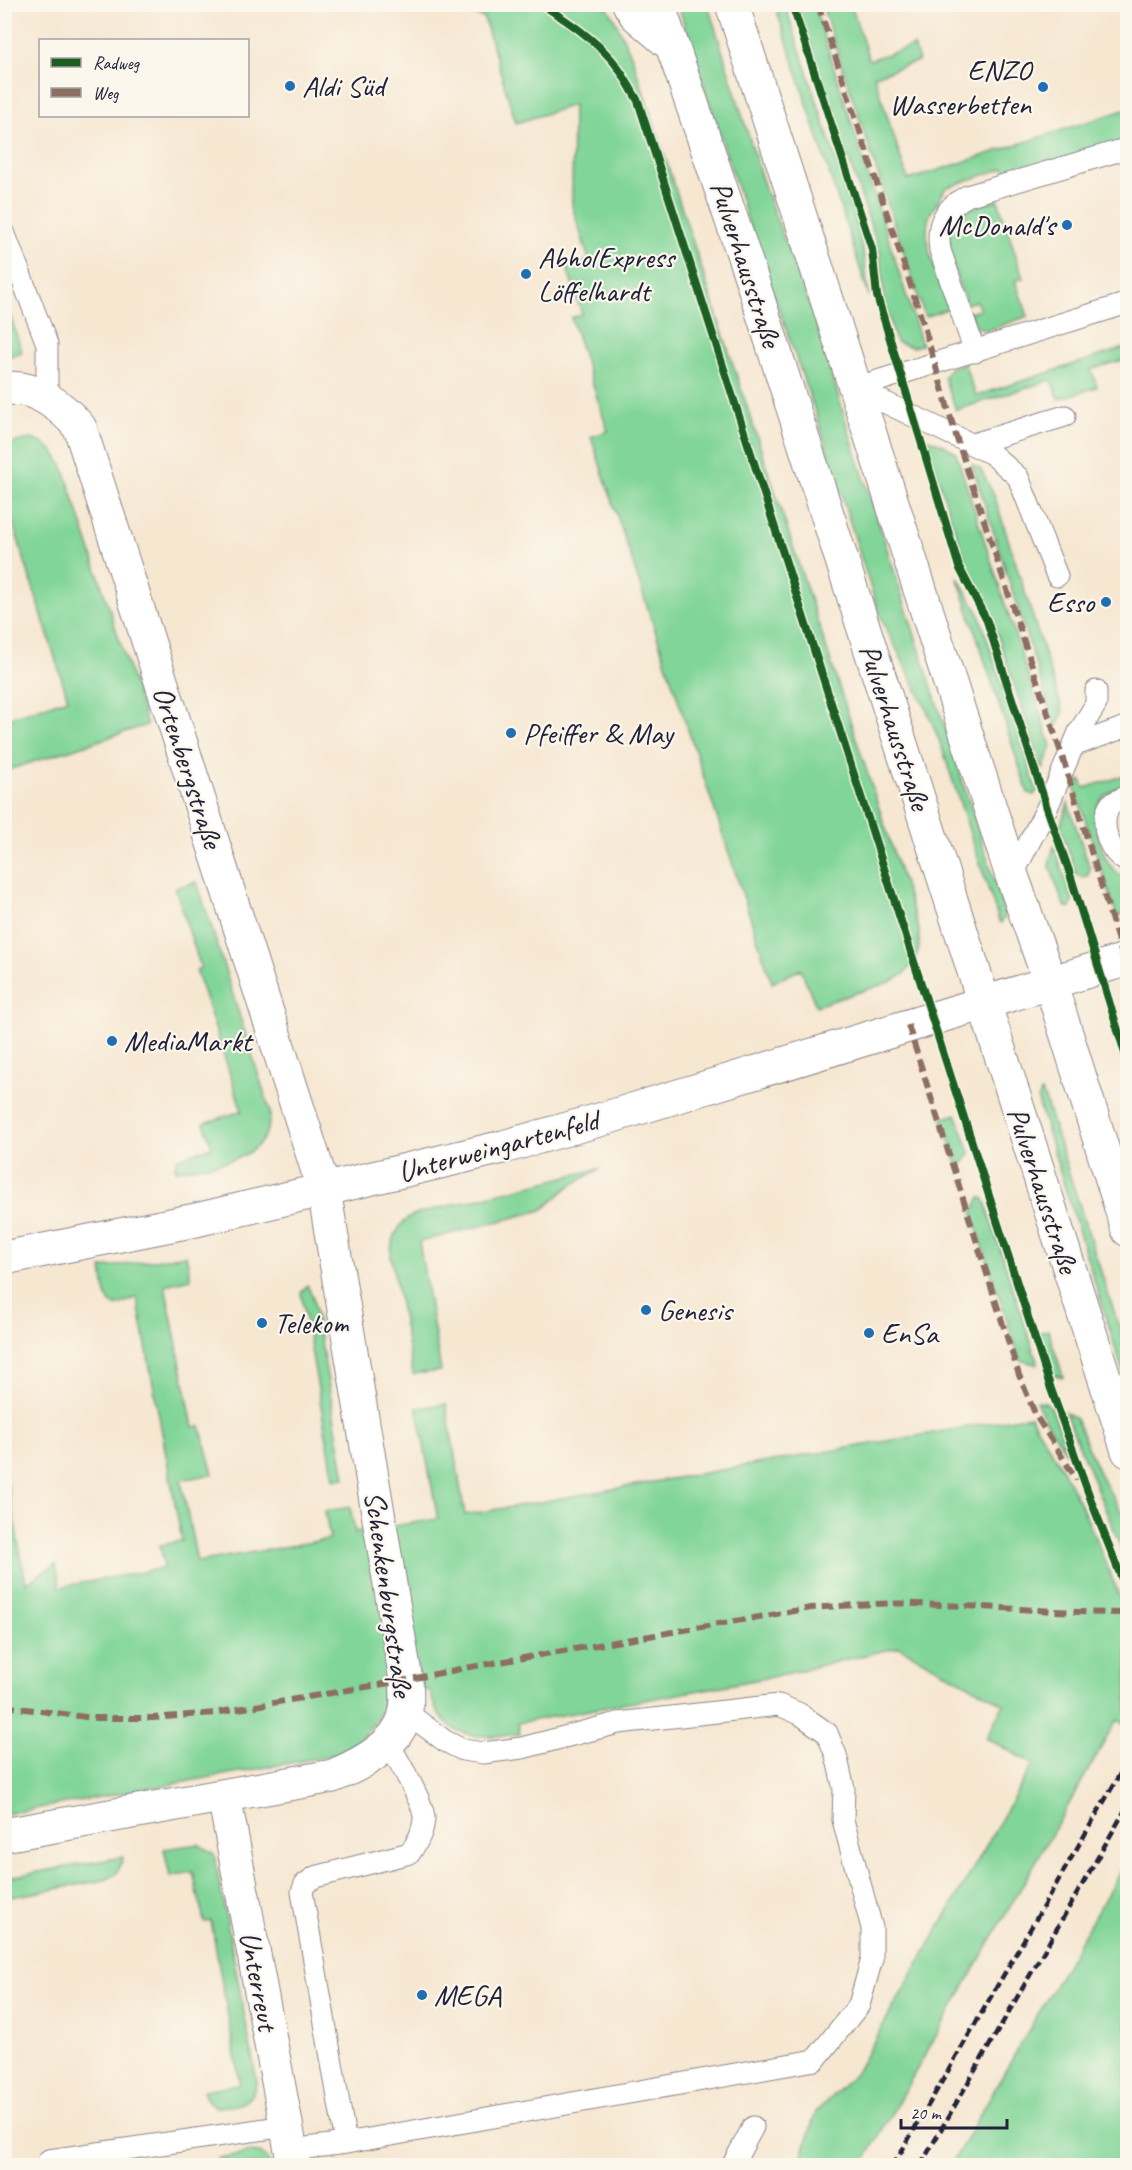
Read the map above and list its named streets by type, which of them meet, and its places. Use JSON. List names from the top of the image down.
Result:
{
  "streets": {
    "main road": [
      "Pulverhausstraße",
      "Ortenbergstraße",
      "Unterweingartenfeld",
      "Schenkenburgstraße",
      "Unterreut"
    ]
  },
  "crossings": [
    ["Pulverhausstraße", "Unterweingartenfeld"],
    ["Ortenbergstraße", "Unterweingartenfeld"],
    ["Ortenbergstraße", "Schenkenburgstraße"],
    ["Unterweingartenfeld", "Schenkenburgstraße"],
    ["Schenkenburgstraße", "Unterreut"]
  ],
  "places": [
    "Aldi Süd",
    "ENZO Wasserbetten",
    "McDonald's",
    "AbholExpress Löffelhardt",
    "Esso",
    "Pfeiffer & May",
    "MediaMarkt",
    "Genesis",
    "Telekom",
    "EnSa",
    "MEGA"
  ],
  "legend": ["Radweg", "Weg"],
  "scale_bar": "20 m"
}
